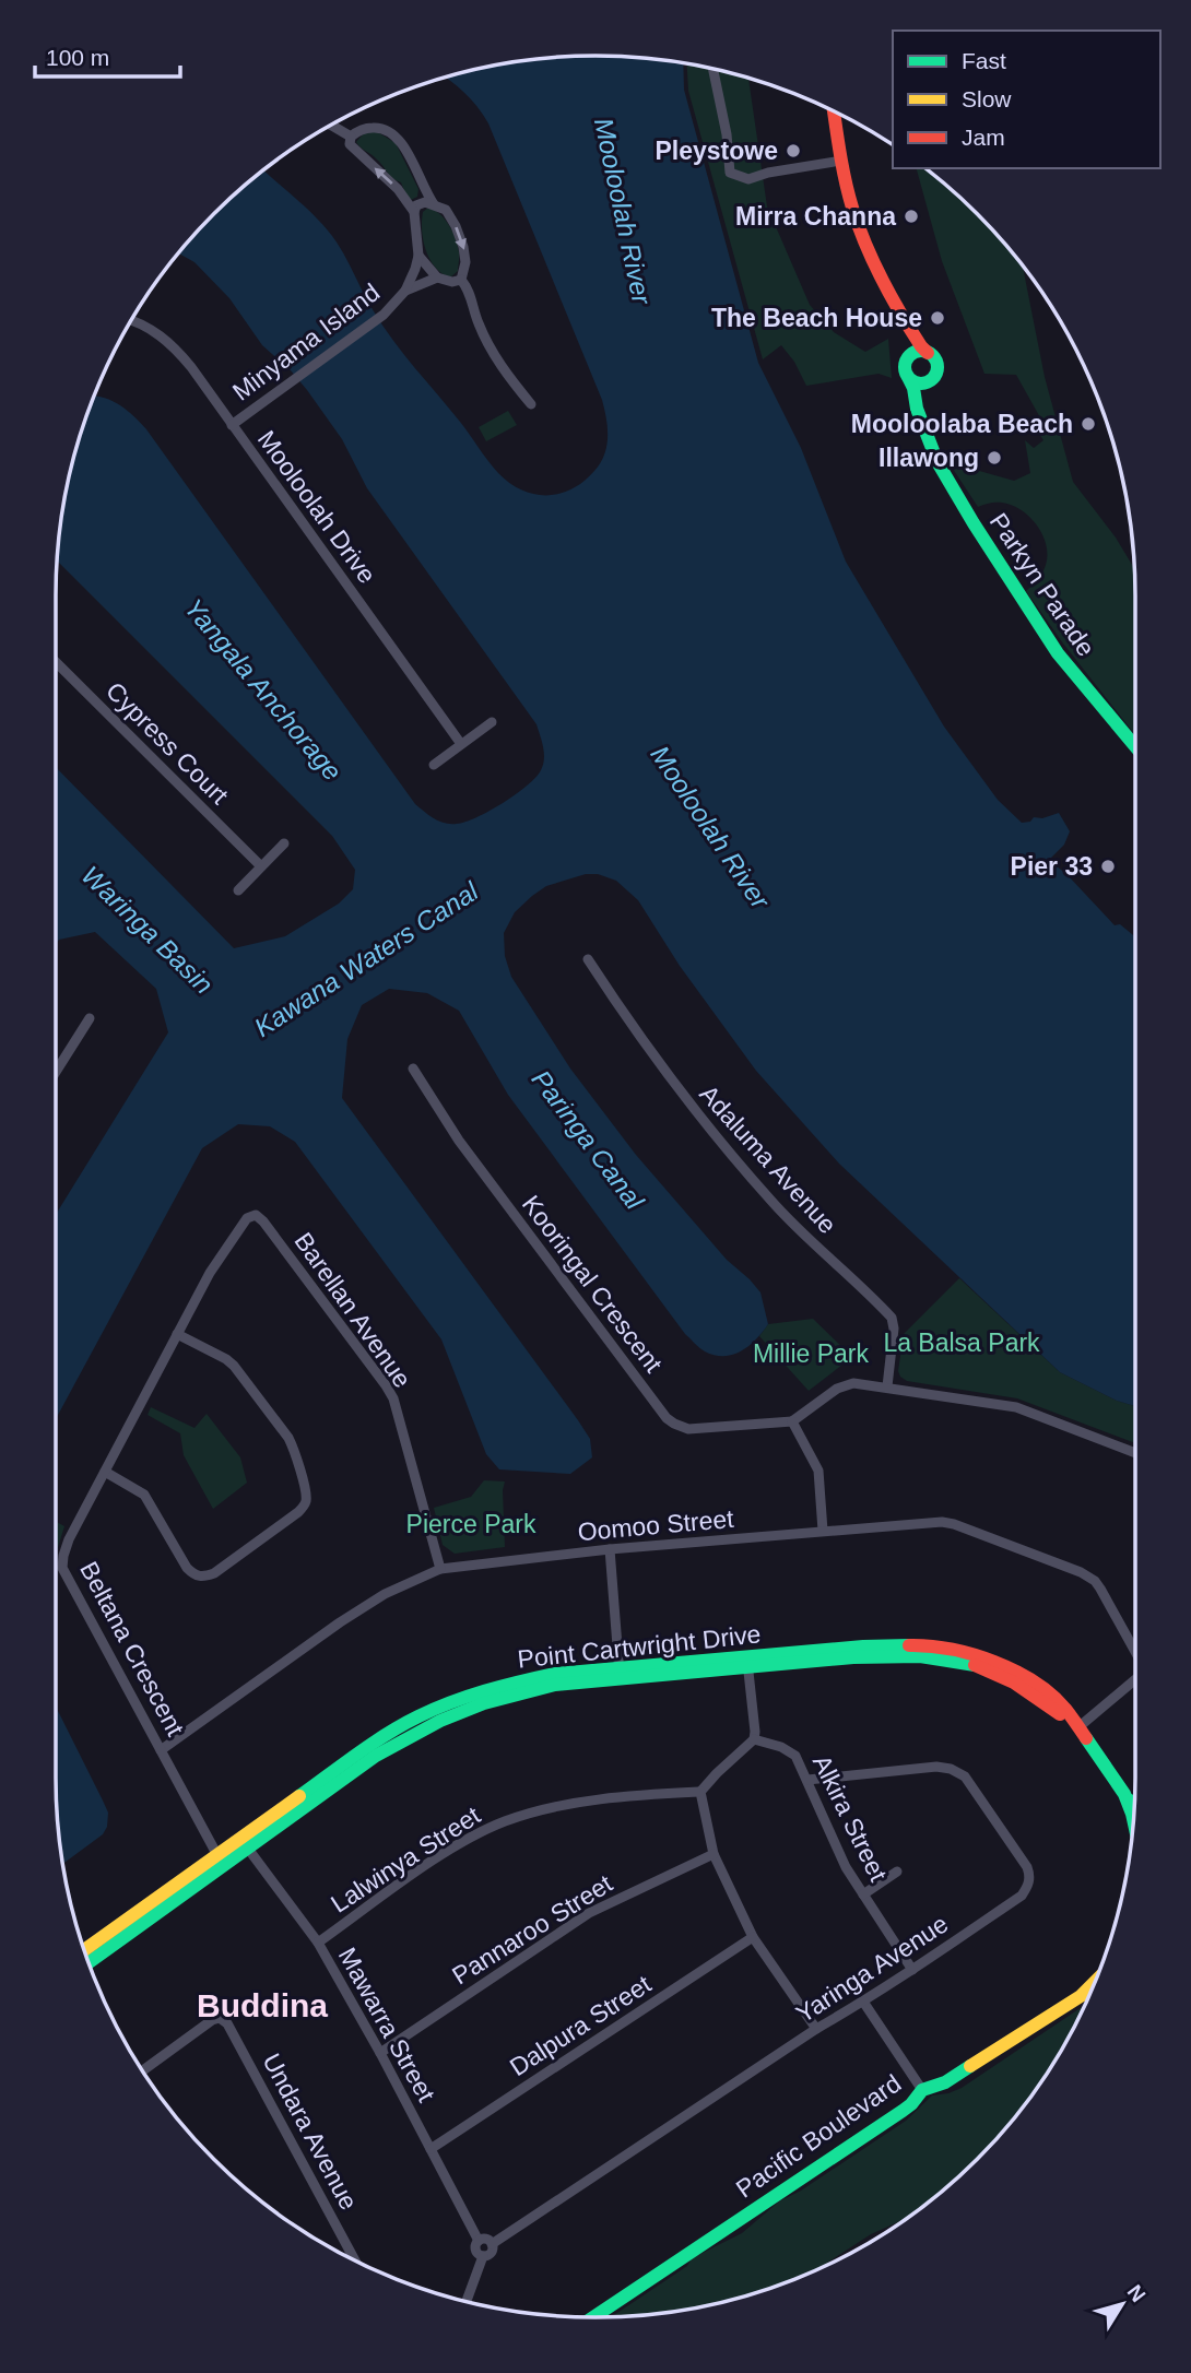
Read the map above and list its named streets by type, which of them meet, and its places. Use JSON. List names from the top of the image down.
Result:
{
  "streets": {
    "street": [
      "Minyama Island",
      "Mooloolah Drive",
      "Parkyn Parade",
      "Cypress Court",
      "Adaluma Avenue",
      "Kooringal Crescent",
      "Barellan Avenue",
      "Oomoo Street",
      "Point Cartwright Drive",
      "Beltana Crescent",
      "Alkira Street",
      "Lalwinya Street",
      "Pannaroo Street",
      "Yaringa Avenue",
      "Mawarra Street",
      "Dalpura Street",
      "Undara Avenue",
      "Pacific Boulevard"
    ]
  },
  "crossings": [
    ["Minyama Island", "Mooloolah Drive"],
    ["Barellan Avenue", "Oomoo Street"],
    ["Barellan Avenue", "Beltana Crescent"],
    ["Oomoo Street", "Beltana Crescent"],
    ["Point Cartwright Drive", "Beltana Crescent"],
    ["Point Cartwright Drive", "Mawarra Street"],
    ["Alkira Street", "Yaringa Avenue"],
    ["Lalwinya Street", "Mawarra Street"],
    ["Pannaroo Street", "Mawarra Street"],
    ["Yaringa Avenue", "Mawarra Street"],
    ["Mawarra Street", "Dalpura Street"]
  ],
  "districts": ["Buddina"],
  "water": [
    "Mooloolah River",
    "Yangala Anchorage",
    "Waringa Basin",
    "Kawana Waters Canal",
    "Paringa Canal"
  ],
  "parks": ["La Balsa Park", "Millie Park", "Pierce Park"],
  "places": [
    "Pleystowe",
    "Mirra Channa",
    "The Beach House",
    "Mooloolaba Beach",
    "Illawong",
    "Pier 33"
  ],
  "legend": ["Fast", "Slow", "Jam"],
  "scale_bar": "100 m",
  "north": "top right"
}
